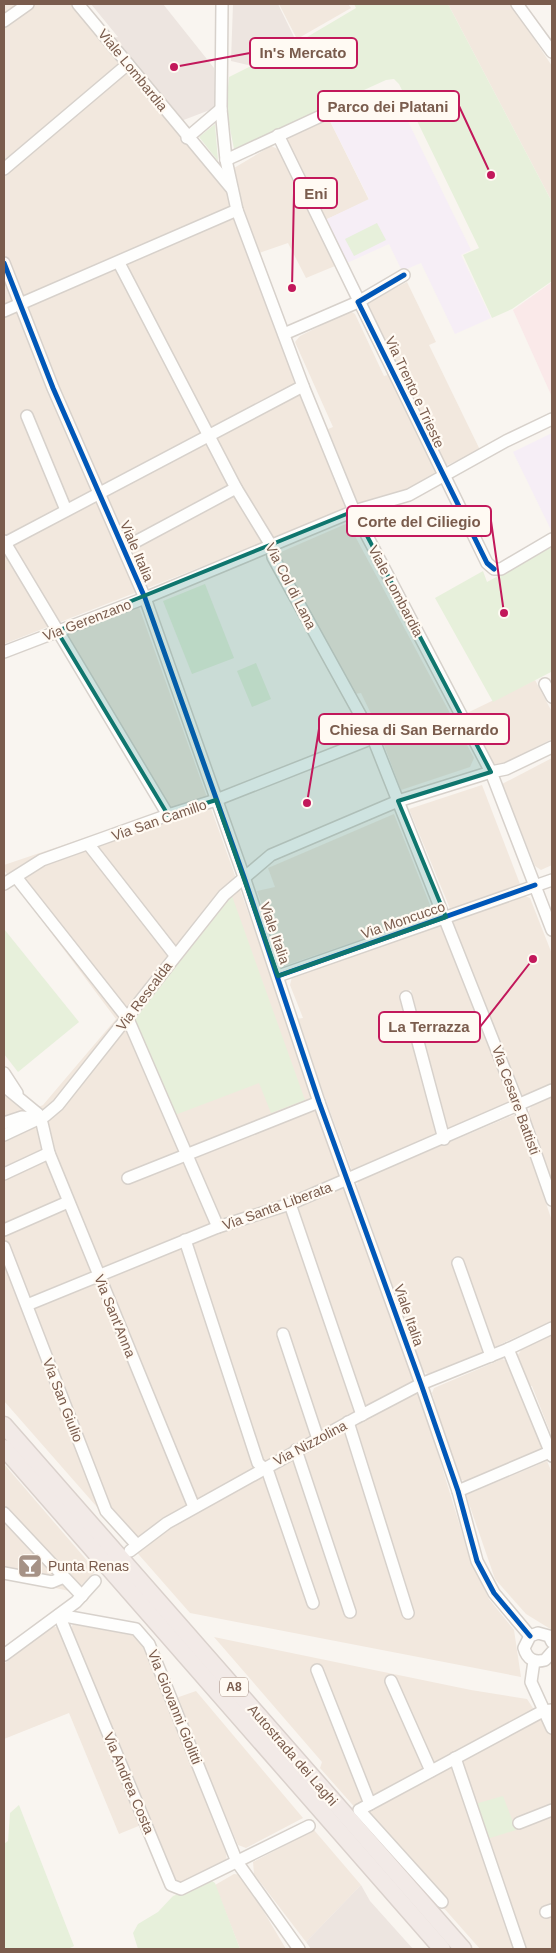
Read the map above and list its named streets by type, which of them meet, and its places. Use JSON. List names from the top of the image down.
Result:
{
  "streets": {
    "highway": ["A8", "Autostrada dei Laghi"],
    "street": [
      "Viale Lombardia",
      "Via Trento e Trieste",
      "Viale Italia",
      "Via Col di Lana",
      "Via Gerenzano",
      "Via San Camillo",
      "Via Moncucco",
      "Via Rescalda",
      "Via Cesare Battisti",
      "Via Santa Liberata",
      "Via Sant'Anna",
      "Via San Giulio",
      "Via Nizzolina",
      "Via Giovanni Giolitti",
      "Via Andrea Costa"
    ]
  },
  "crossings": [
    ["Viale Lombardia", "Via Gerenzano"],
    ["Viale Lombardia", "Via Moncucco"],
    ["Viale Lombardia", "Via Rescalda"],
    ["Via Trento e Trieste", "Via Gerenzano"],
    ["Viale Italia", "Via Gerenzano"],
    ["Viale Italia", "Via San Camillo"],
    ["Viale Italia", "Via Moncucco"],
    ["Viale Italia", "Via Rescalda"],
    ["Viale Italia", "Via Santa Liberata"],
    ["Viale Italia", "Via Nizzolina"],
    ["Via Col di Lana", "Via Gerenzano"],
    ["Via Col di Lana", "Via San Camillo"],
    ["Via Col di Lana", "Via Moncucco"],
    ["Via Col di Lana", "Via Rescalda"],
    ["Via Col di Lana", "Via Cesare Battisti"],
    ["Via Moncucco", "Via Cesare Battisti"],
    ["Via Rescalda", "Via Sant'Anna"],
    ["Via Cesare Battisti", "Via Santa Liberata"],
    ["Via Santa Liberata", "Via Sant'Anna"],
    ["Via Santa Liberata", "Via San Giulio"],
    ["Via Sant'Anna", "Via Nizzolina"],
    ["Via San Giulio", "Via Nizzolina"],
    ["Via Giovanni Giolitti", "Via Andrea Costa"]
  ],
  "places": {
    "other": [
      "In's Mercato",
      "Parco dei Platani",
      "Eni",
      "Corte del Ciliegio",
      "Chiesa di San Bernardo",
      "La Terrazza"
    ],
    "bar": ["Punta Renas"]
  }
}
